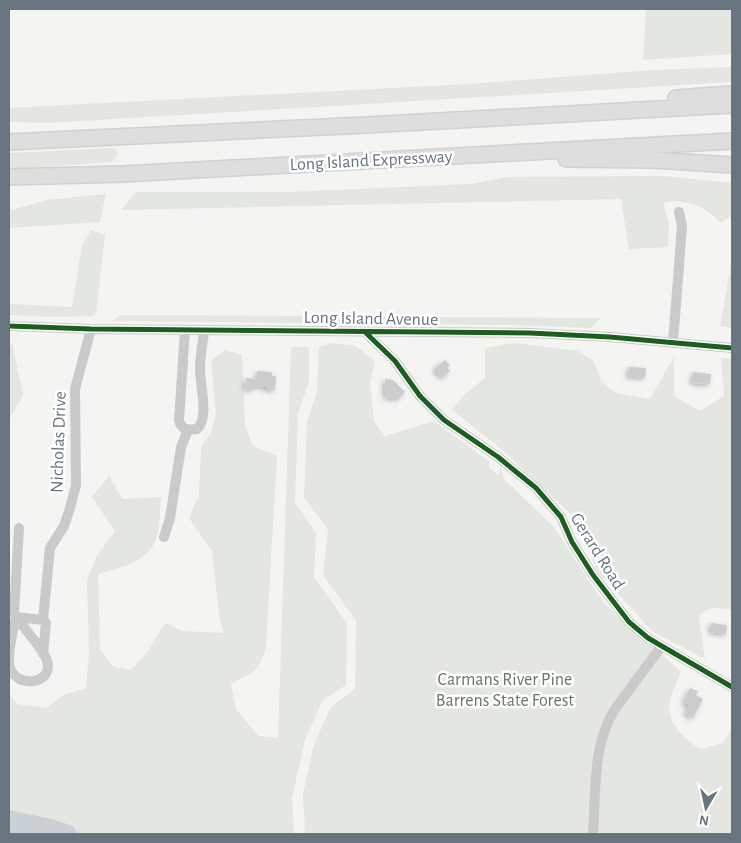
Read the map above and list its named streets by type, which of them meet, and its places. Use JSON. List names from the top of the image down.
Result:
{
  "streets": {
    "highway": ["Long Island Expressway"],
    "street": ["Long Island Avenue", "Nicholas Drive", "Gerard Road"]
  },
  "crossings": [
    ["Long Island Avenue", "Nicholas Drive"],
    ["Long Island Avenue", "Gerard Road"]
  ],
  "parks": ["Carmans River Pine Barrens State Forest"],
  "north": "bottom"
}
